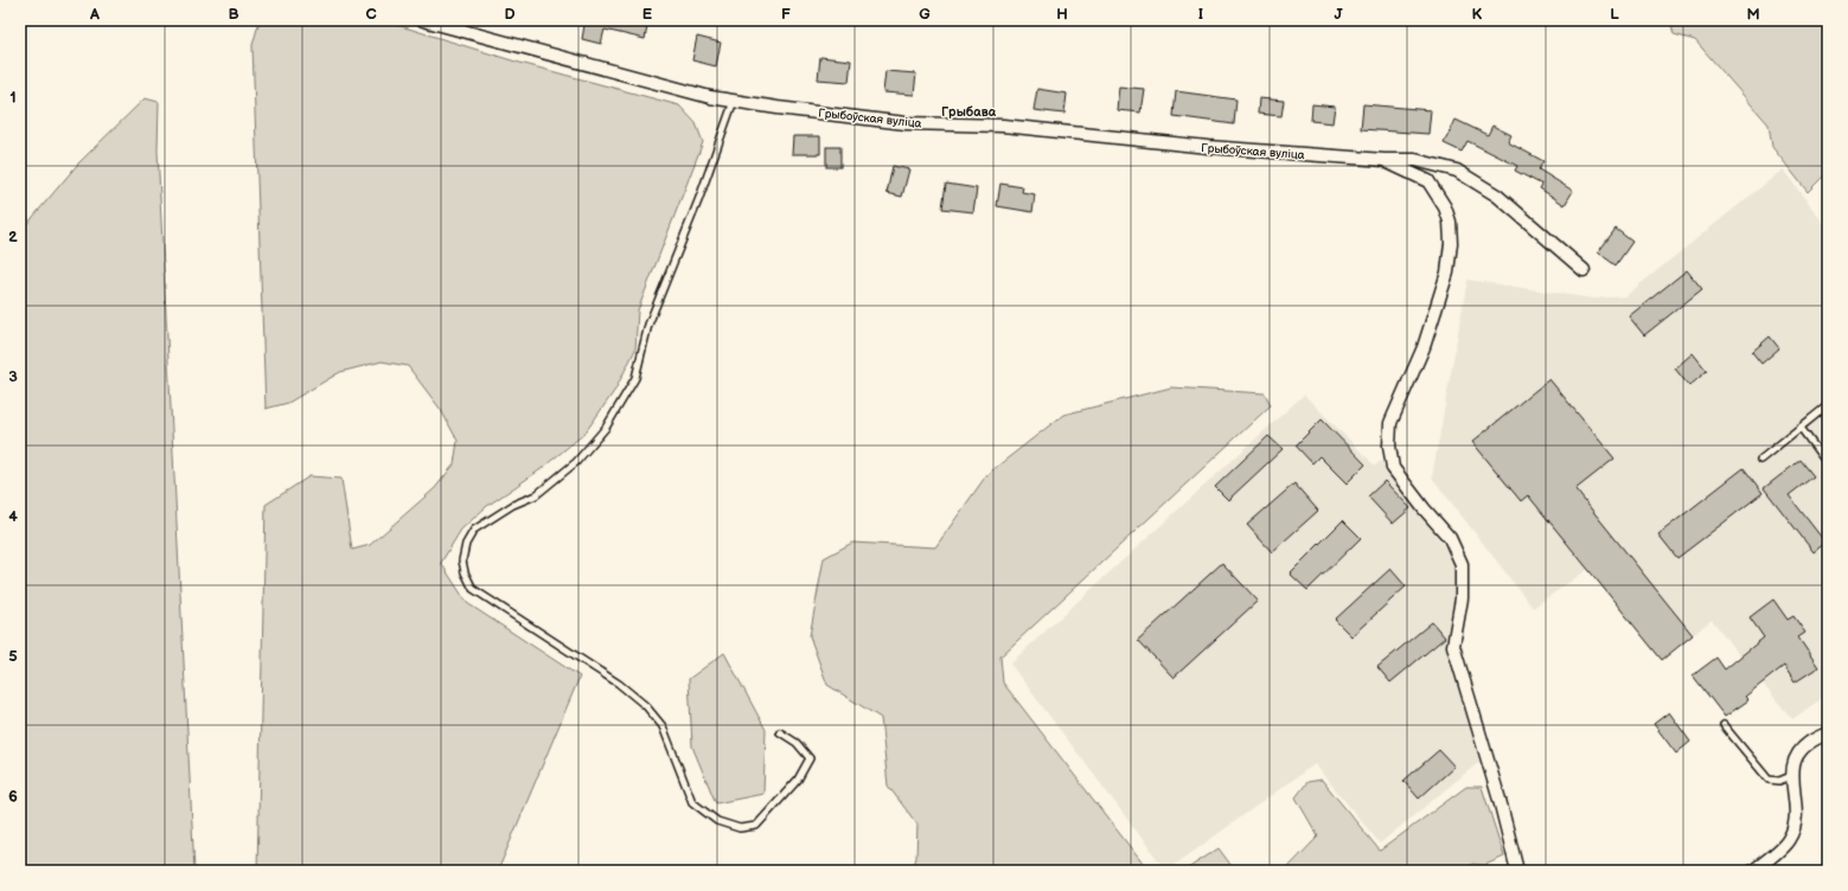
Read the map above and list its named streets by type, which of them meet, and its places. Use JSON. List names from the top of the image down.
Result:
{
  "streets": {
    "street": ["Грыбоўская вуліца"]
  },
  "districts": ["Грыбава"],
  "grid": {
    "columns": [
      "A",
      "B",
      "C",
      "D",
      "E",
      "F",
      "G",
      "H",
      "I",
      "J",
      "K",
      "L",
      "M"
    ],
    "rows": [
      "1",
      "2",
      "3",
      "4",
      "5",
      "6"
    ]
  }
}
